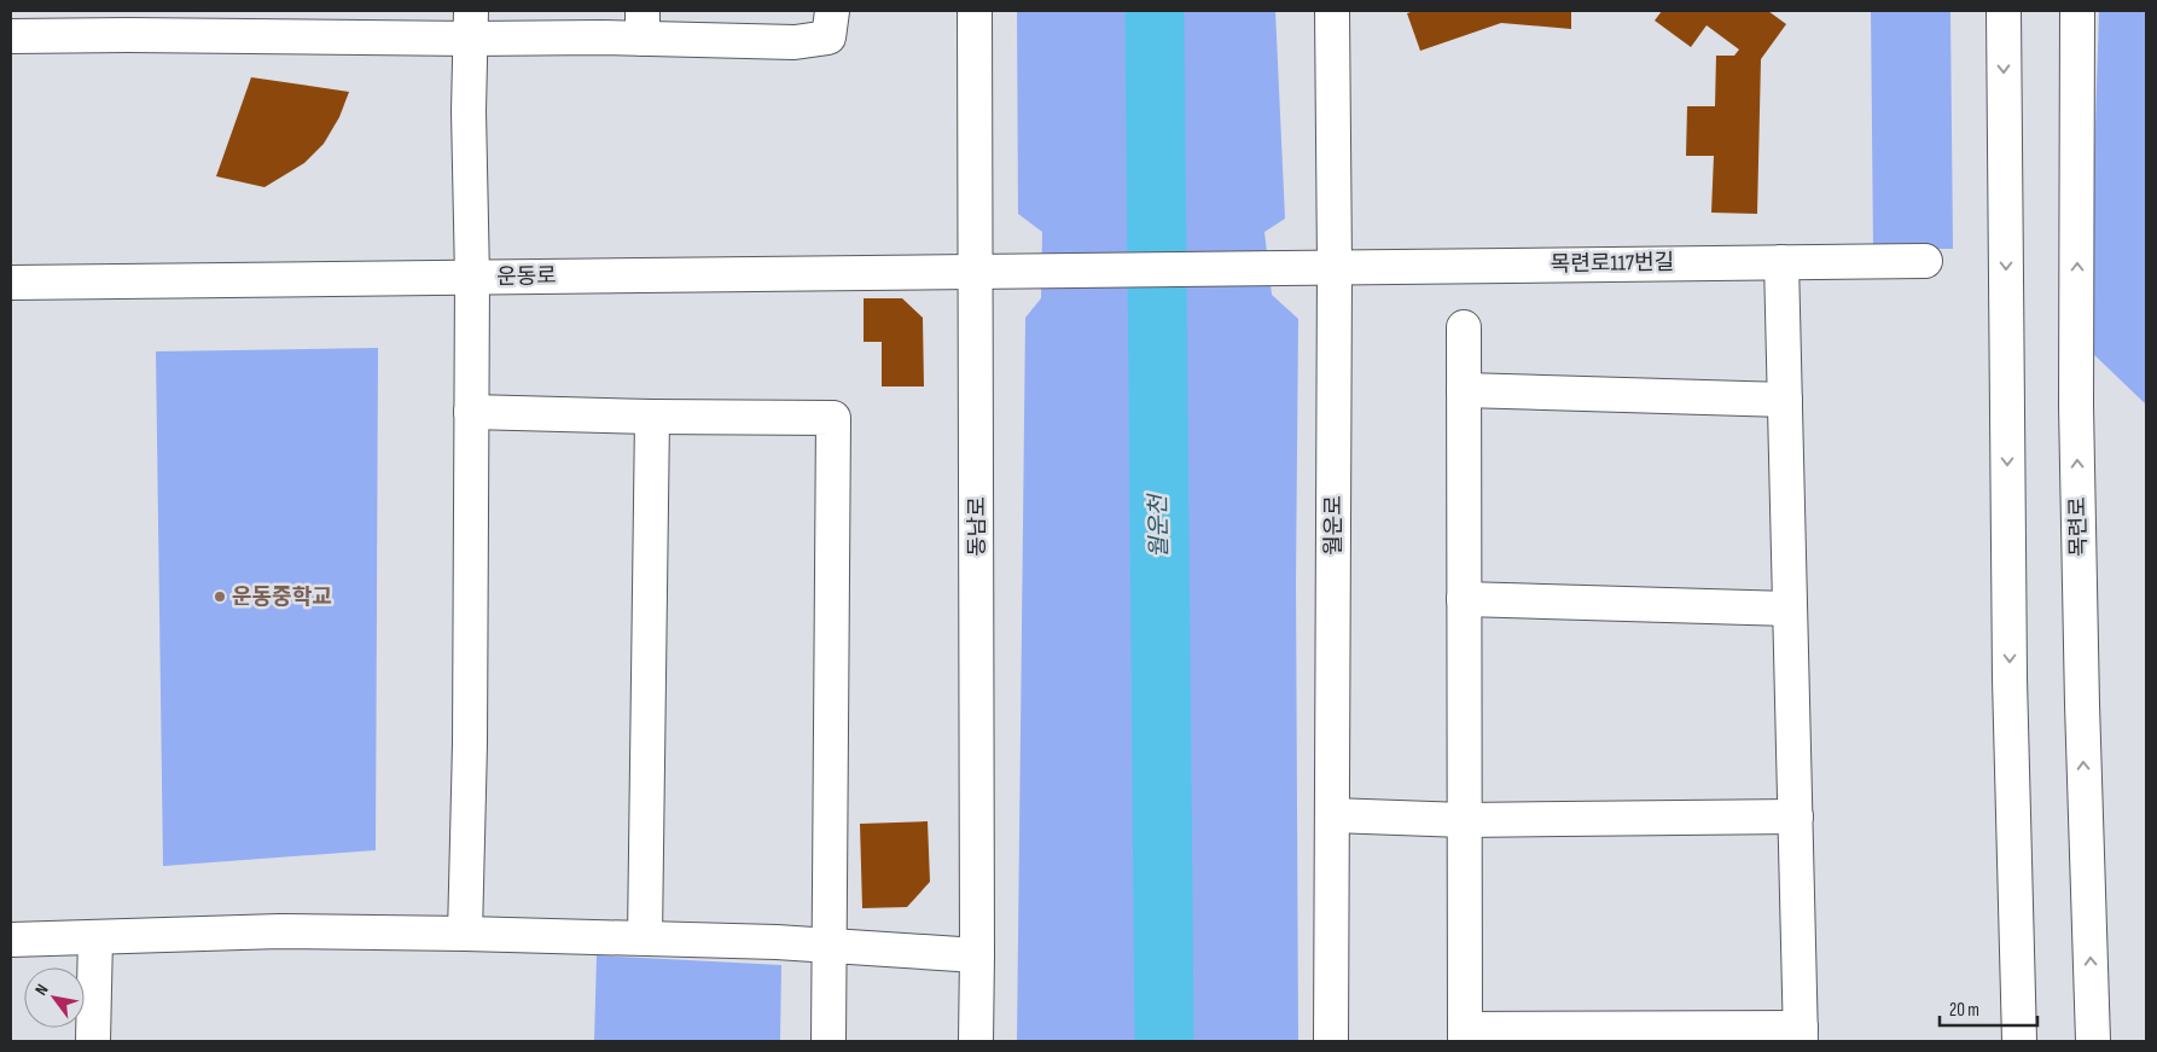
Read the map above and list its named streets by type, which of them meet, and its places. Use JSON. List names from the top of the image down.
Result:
{
  "streets": {
    "street": [
      "목련로117번길",
      "운동로",
      "월운로",
      "동남로",
      "목련로"
    ]
  },
  "crossings": [
    ["목련로117번길", "운동로"],
    ["목련로117번길", "월운로"],
    ["운동로", "동남로"]
  ],
  "water": ["월운천"],
  "places": ["운동중학교"],
  "scale_bar": "20 m",
  "north": "top left"
}
